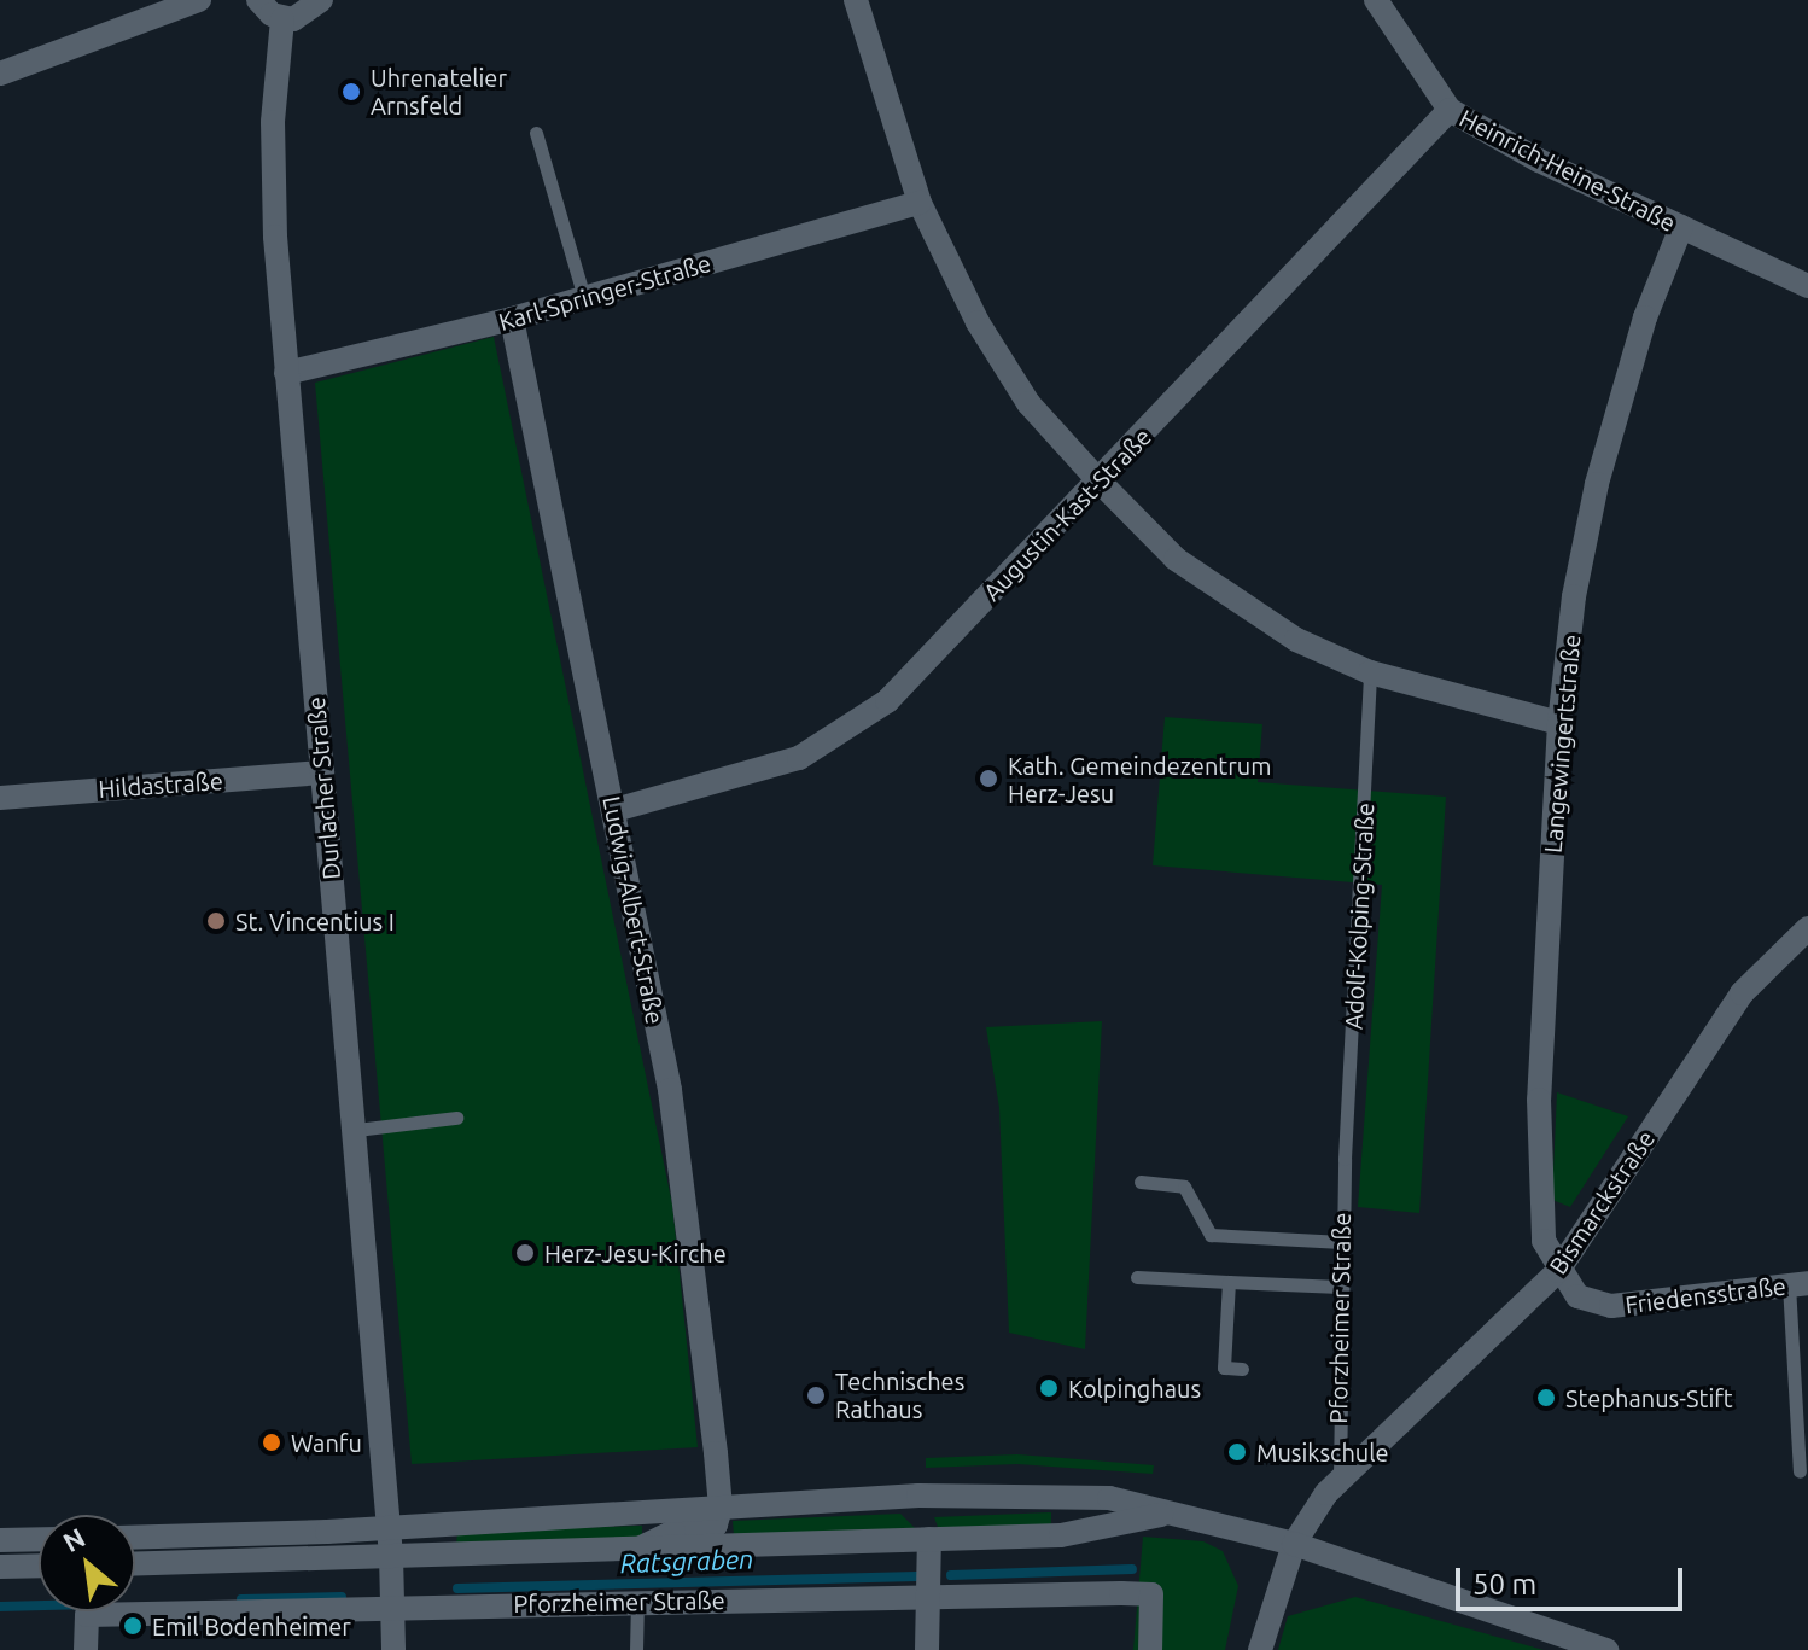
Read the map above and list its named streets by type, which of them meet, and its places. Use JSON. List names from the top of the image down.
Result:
{
  "streets": {
    "street": [
      "Heinrich-Heine-Straße",
      "Karl-Springer-Straße",
      "Augustin-Kast-Straße",
      "Langewingertstraße",
      "Hildastraße",
      "Durlacher Straße",
      "Ludwig-Albert-Straße",
      "Bismarckstraße",
      "Friedensstraße",
      "Pforzheimer Straße"
    ],
    "lane": ["Adolf-Kolping-Straße"]
  },
  "crossings": [
    ["Heinrich-Heine-Straße", "Augustin-Kast-Straße"],
    ["Heinrich-Heine-Straße", "Langewingertstraße"],
    ["Karl-Springer-Straße", "Durlacher Straße"],
    ["Karl-Springer-Straße", "Ludwig-Albert-Straße"],
    ["Augustin-Kast-Straße", "Ludwig-Albert-Straße"],
    ["Langewingertstraße", "Bismarckstraße"],
    ["Langewingertstraße", "Friedensstraße"],
    ["Hildastraße", "Durlacher Straße"],
    ["Durlacher Straße", "Pforzheimer Straße"],
    ["Ludwig-Albert-Straße", "Pforzheimer Straße"],
    ["Adolf-Kolping-Straße", "Pforzheimer Straße"],
    ["Bismarckstraße", "Friedensstraße"],
    ["Bismarckstraße", "Pforzheimer Straße"]
  ],
  "water": ["Ratsgraben"],
  "places": [
    "Uhrenatelier Arnsfeld",
    "Kath. Gemeindezentrum Herz-Jesu",
    "St. Vincentius I",
    "Herz-Jesu-Kirche",
    "Kolpinghaus",
    "Technisches Rathaus",
    "Stephanus-Stift",
    "Wanfu",
    "Musikschule",
    "Emil Bodenheimer"
  ],
  "scale_bar": "50 m",
  "north": "top left"
}
